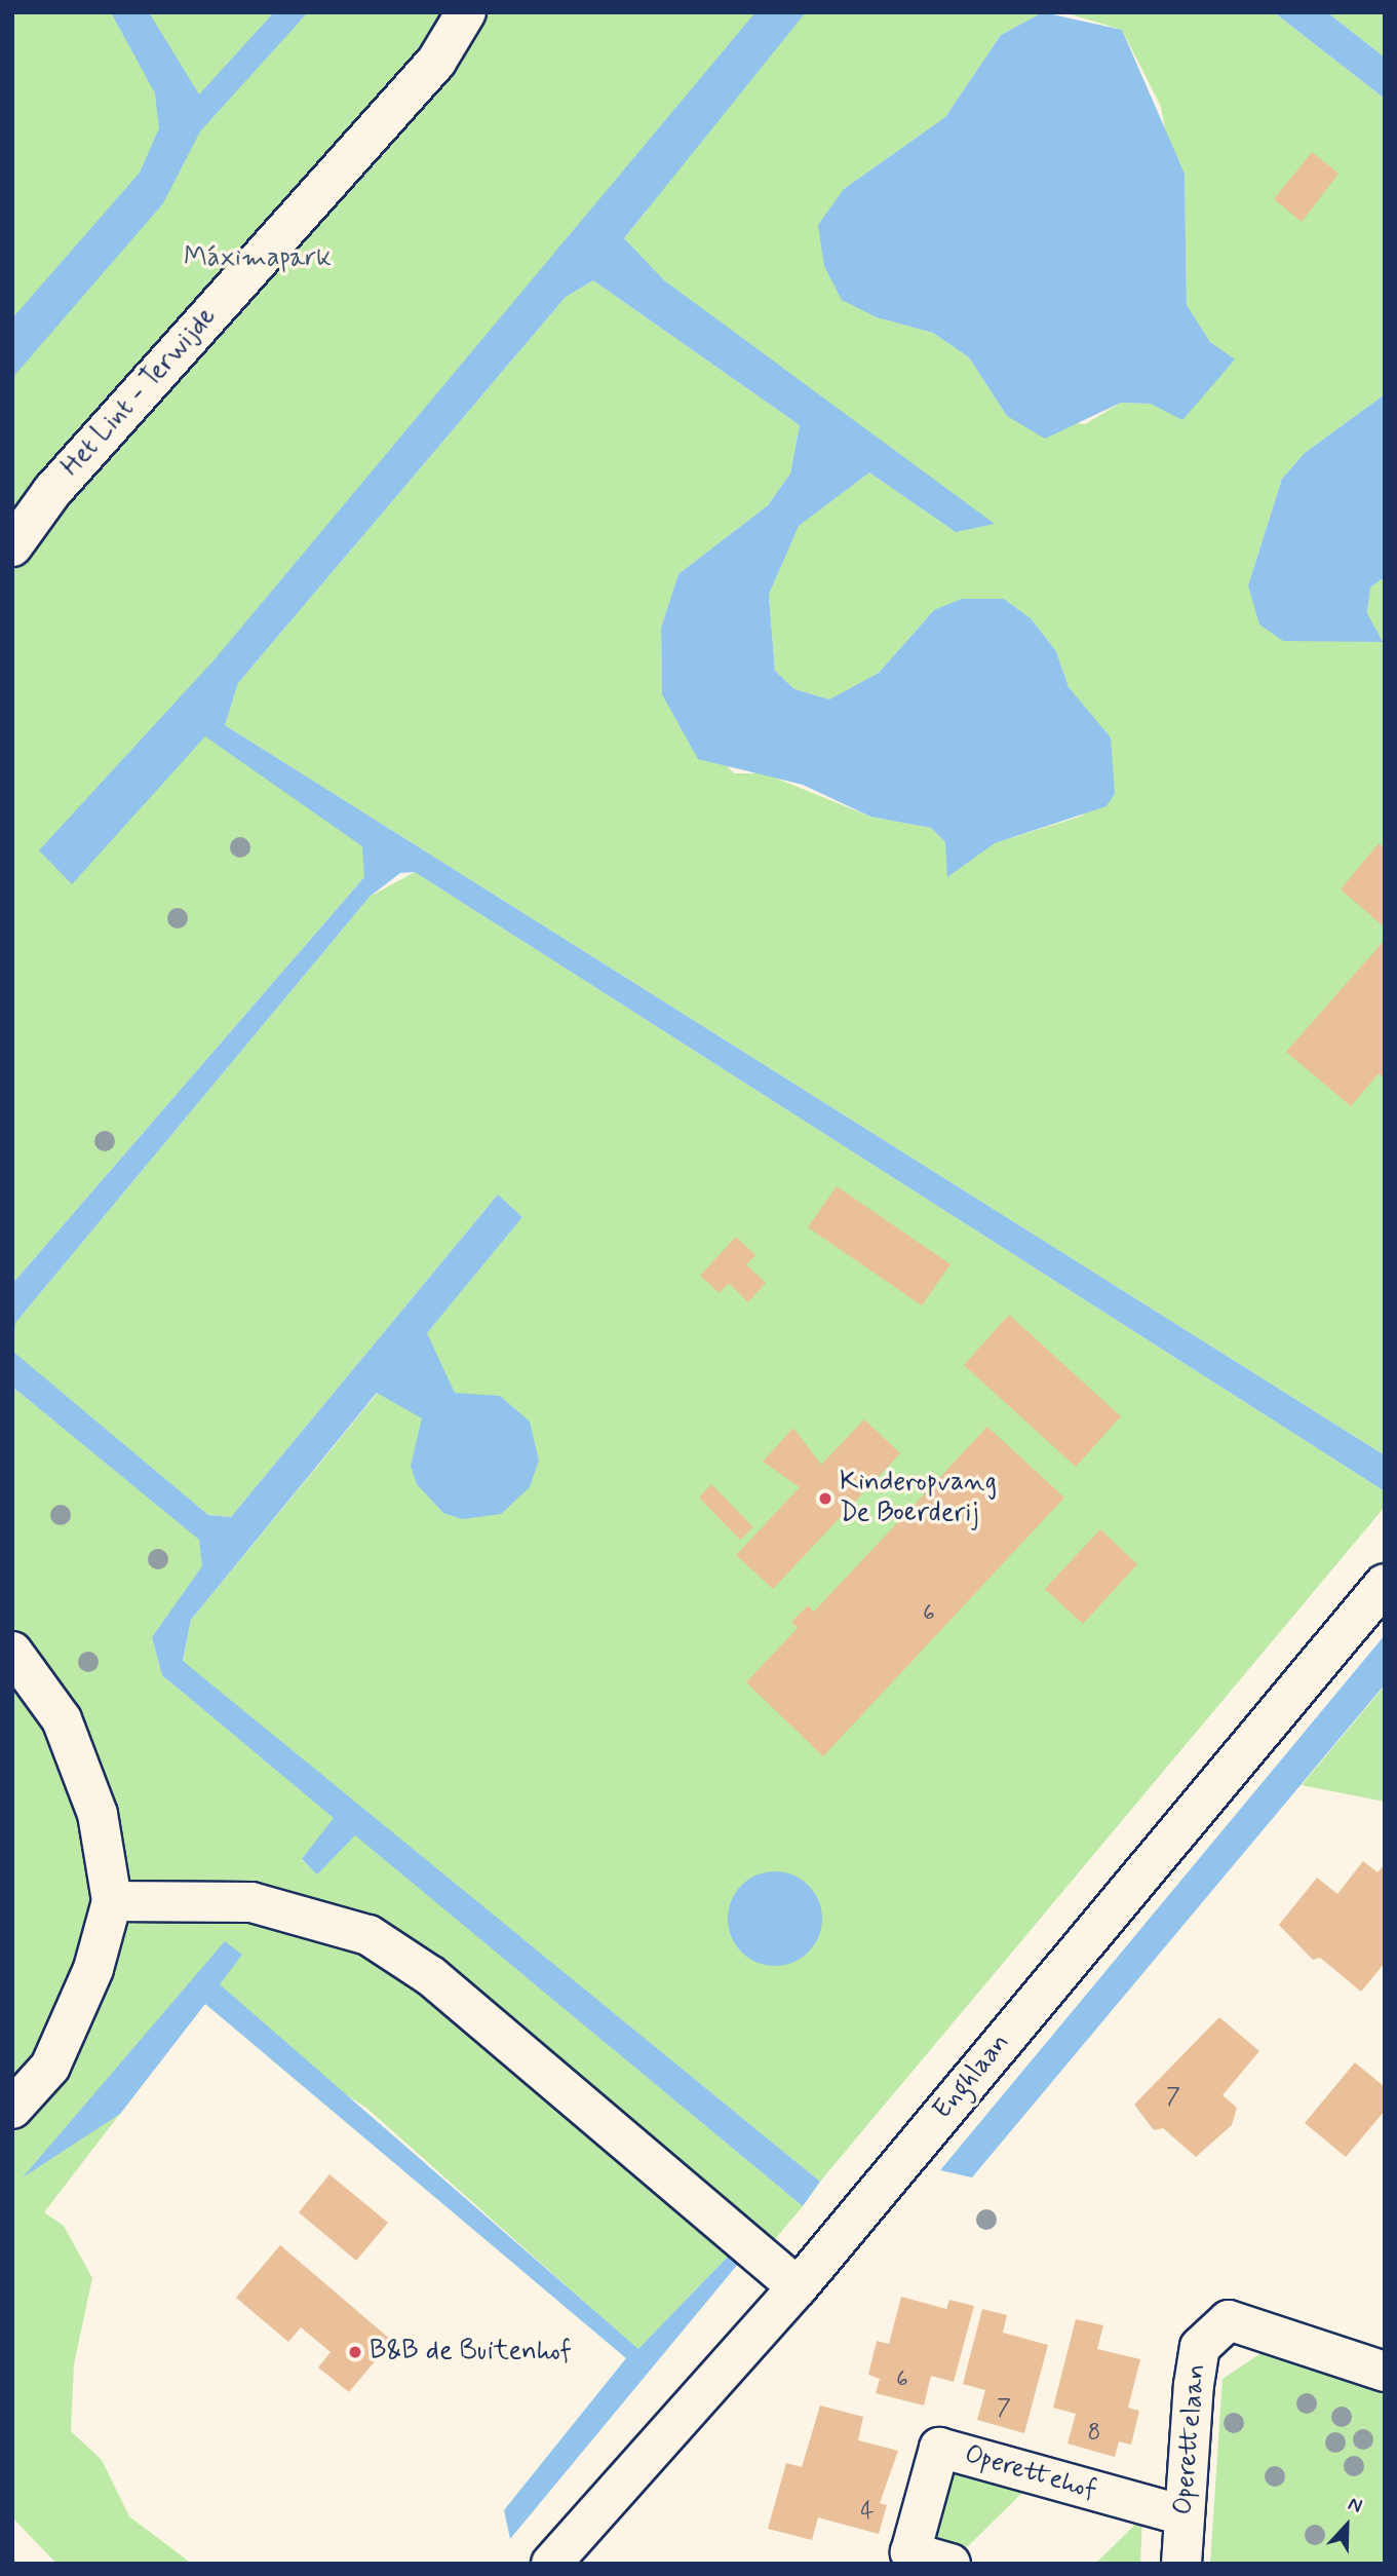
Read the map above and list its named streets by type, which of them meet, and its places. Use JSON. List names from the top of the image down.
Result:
{
  "streets": {
    "street": [
      "Het Lint - Terwijde",
      "Enghlaan",
      "Operettelaan",
      "Operettehof"
    ]
  },
  "crossings": [
    ["Operettelaan", "Operettehof"]
  ],
  "parks": ["Máximapark"],
  "places": ["Kinderopvang De Boerderij", "B&B de Buitenhof"],
  "house_numbers": [
    "6",
    "7",
    "6",
    "7",
    "8",
    "4"
  ],
  "north": "top"
}
